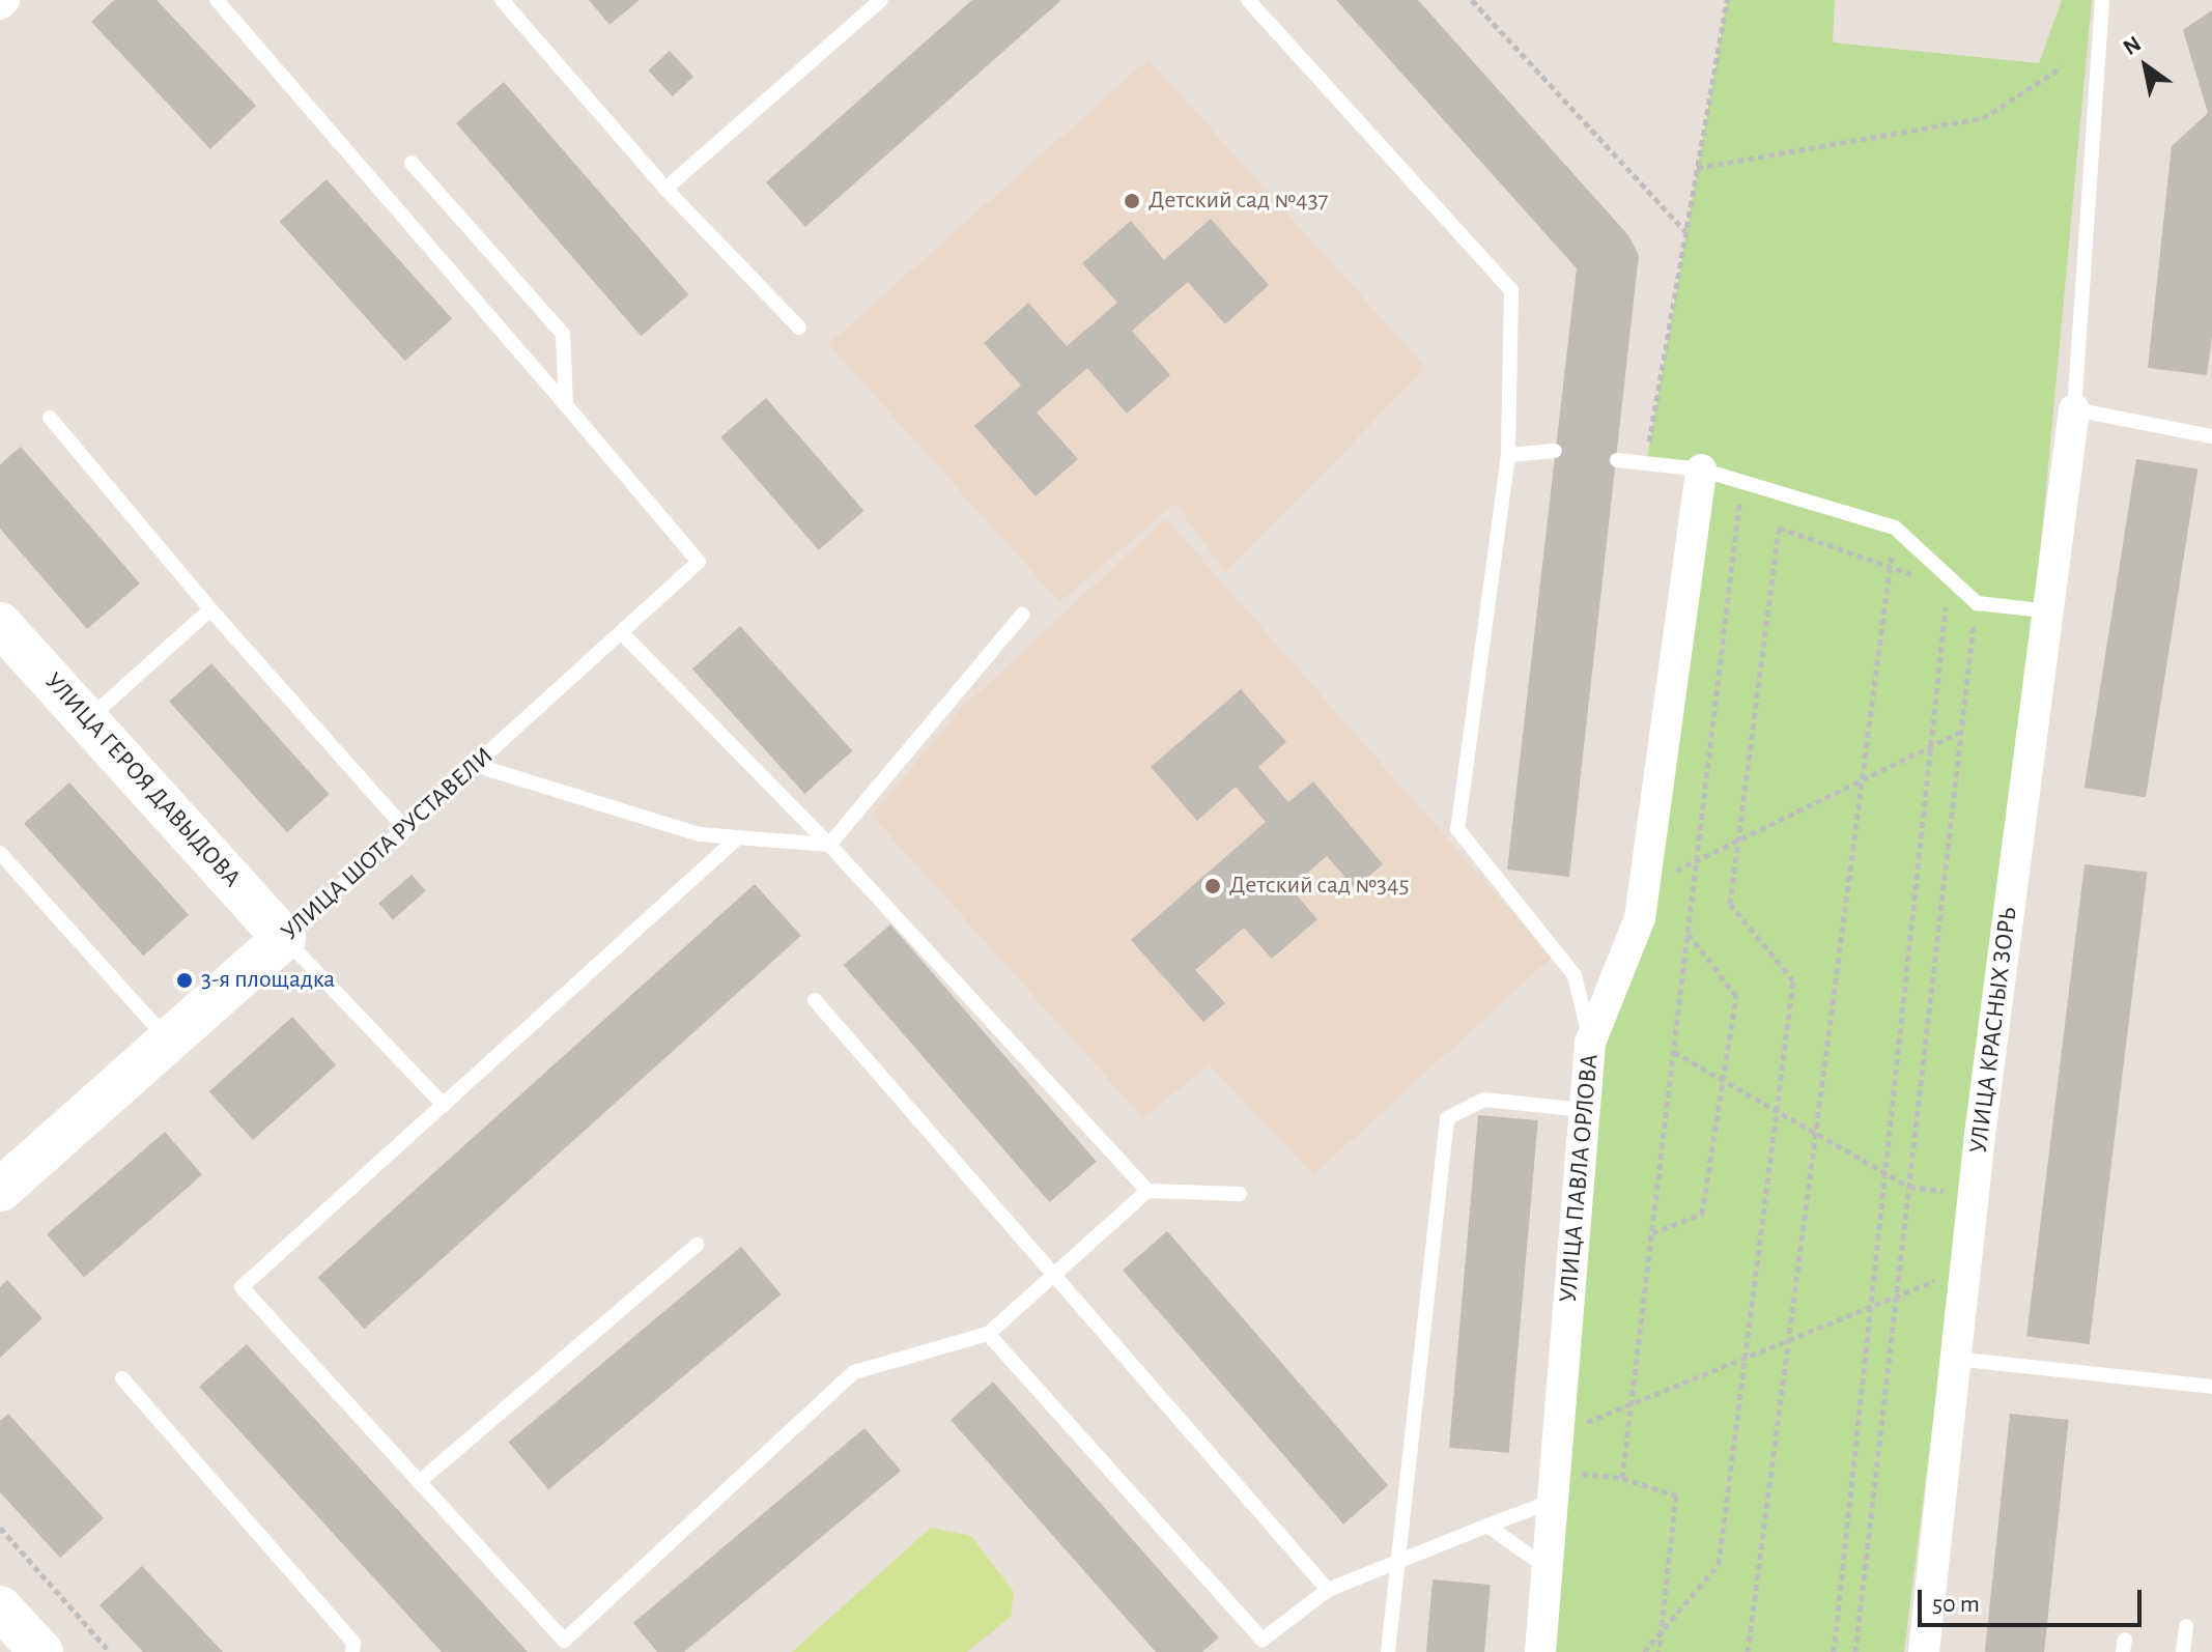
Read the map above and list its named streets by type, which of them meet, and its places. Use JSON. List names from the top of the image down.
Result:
{
  "streets": {
    "street": [
      "УЛИЦА ГЕРОЯ ДАВЫДОВА",
      "УЛИЦА ШОТА РУСТАВЕЛИ",
      "УЛИЦА КРАСНЫХ ЗОРЬ",
      "УЛИЦА ПАВЛА ОРЛОВА"
    ]
  },
  "crossings": [
    ["УЛИЦА ГЕРОЯ ДАВЫДОВА", "УЛИЦА ШОТА РУСТАВЕЛИ"]
  ],
  "places": ["Детский сад №437", "Детский сад №345", "3-я площадка"],
  "scale_bar": "50 m",
  "north": "top left"
}
